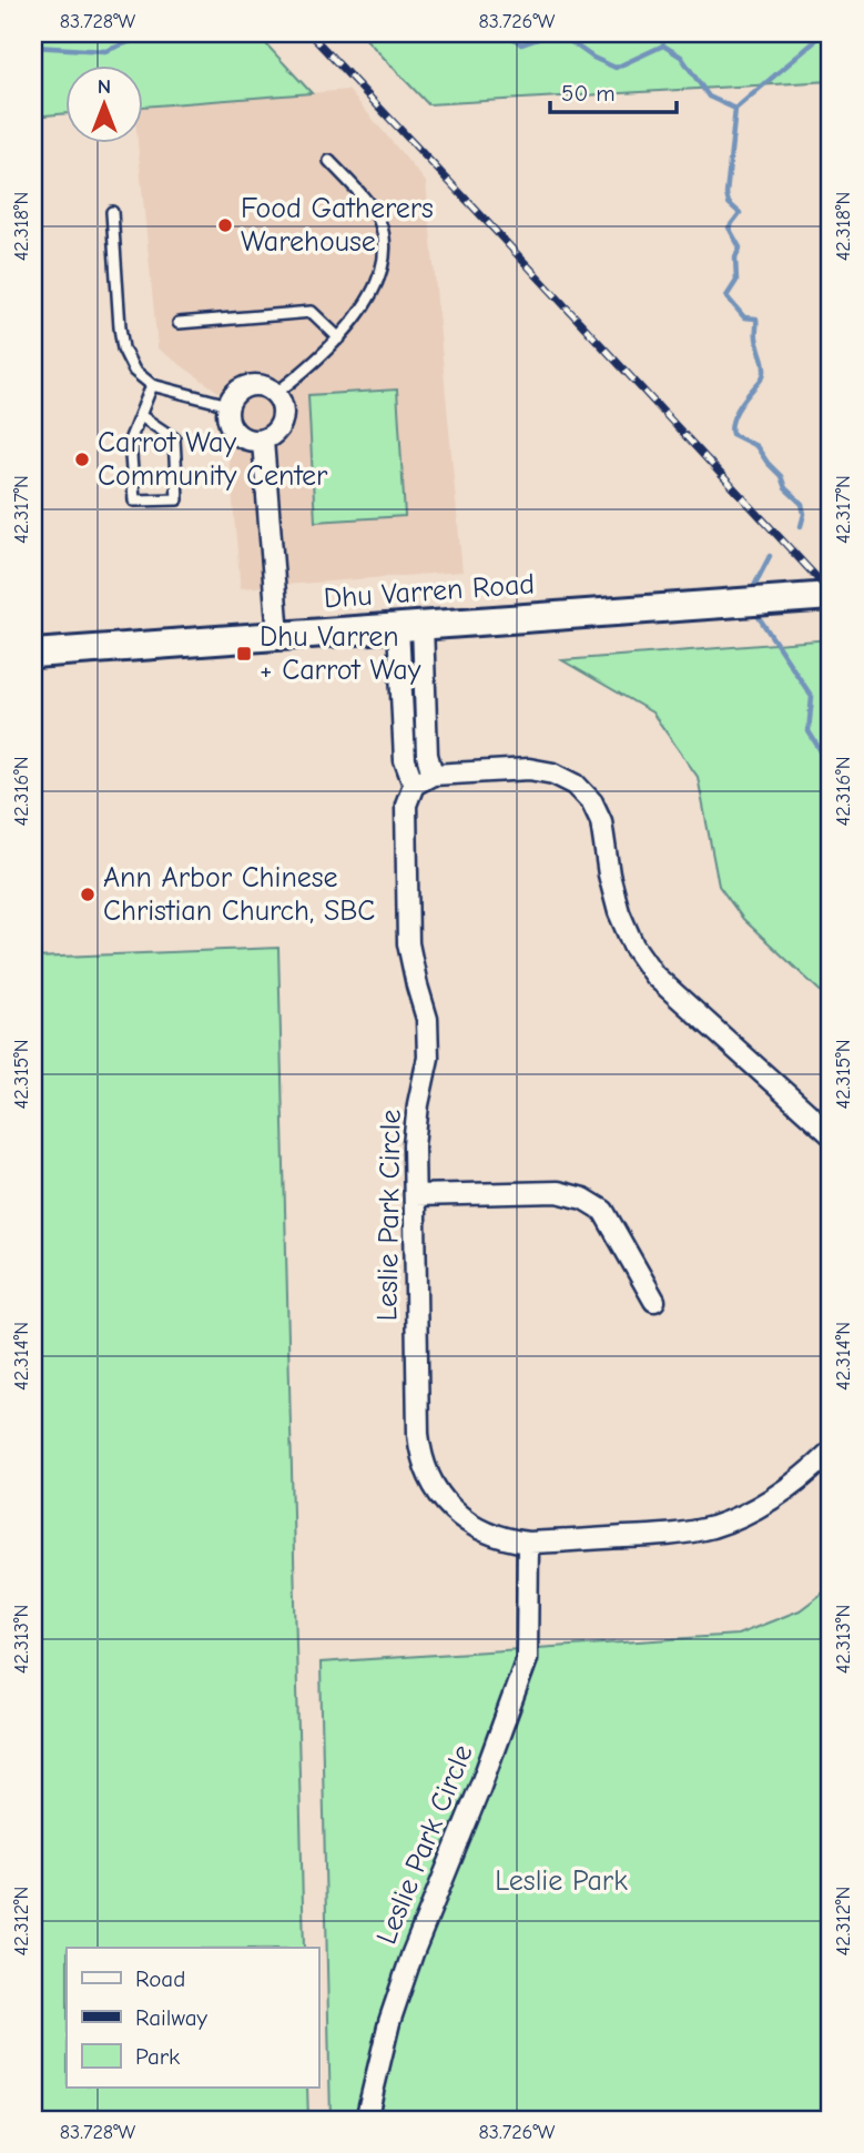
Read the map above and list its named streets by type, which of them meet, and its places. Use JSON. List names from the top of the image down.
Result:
{
  "streets": {
    "main road": ["Dhu Varren Road"],
    "street": ["Leslie Park Circle"]
  },
  "crossings": [
    ["Dhu Varren Road", "Leslie Park Circle"]
  ],
  "parks": ["Leslie Park"],
  "places": {
    "other": ["Food Gatherers Warehouse", "Carrot Way Community Center", "Ann Arbor Chinese Christian Church, SBC"],
    "transit": ["Dhu Varren + Carrot Way"]
  },
  "legend": ["Road", "Railway", "Park"],
  "scale_bar": "50 m",
  "north": "top",
  "coordinates": [
    "83.728°W",
    "83.726°W",
    "42.318°N",
    "42.317°N",
    "42.316°N",
    "42.315°N",
    "42.314°N",
    "42.313°N",
    "42.312°N"
  ]
}
